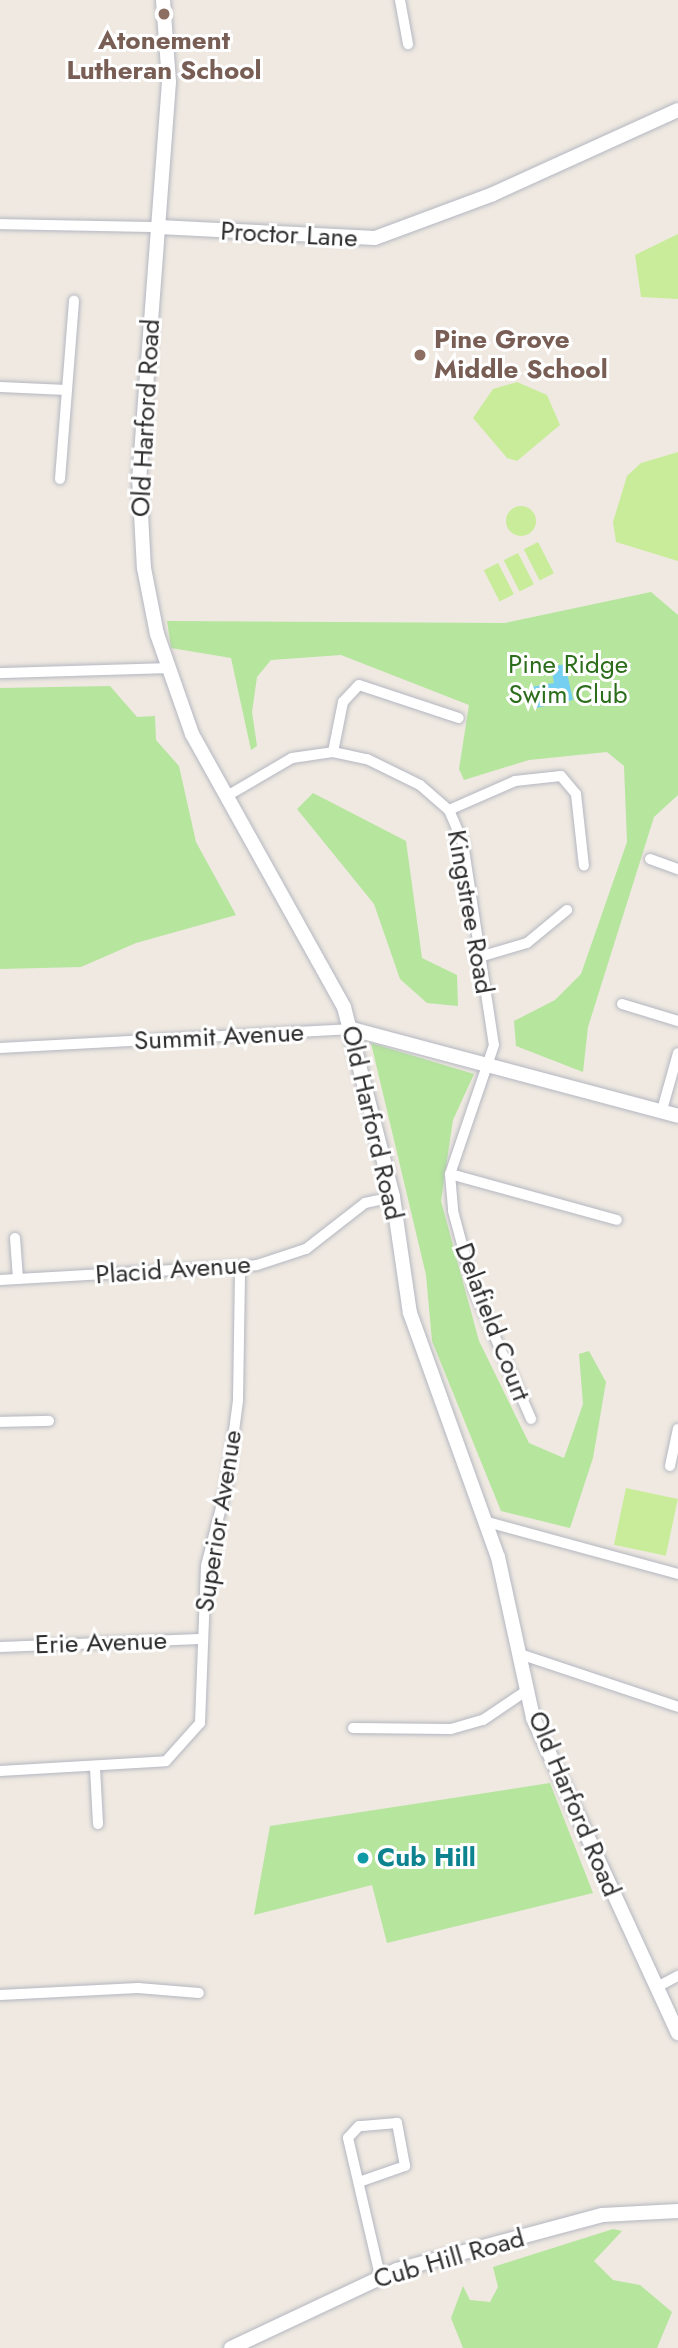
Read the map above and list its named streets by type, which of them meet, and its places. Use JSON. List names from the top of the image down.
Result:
{
  "streets": {
    "street": [
      "Proctor Lane",
      "Old Harford Road",
      "Kingstree Road",
      "Summit Avenue",
      "Placid Avenue",
      "Delafield Court",
      "Superior Avenue",
      "Erie Avenue",
      "Cub Hill Road"
    ]
  },
  "crossings": [
    ["Proctor Lane", "Old Harford Road"],
    ["Old Harford Road", "Summit Avenue"],
    ["Old Harford Road", "Placid Avenue"],
    ["Kingstree Road", "Summit Avenue"],
    ["Placid Avenue", "Superior Avenue"],
    ["Superior Avenue", "Erie Avenue"]
  ],
  "parks": ["Pine Ridge Swim Club"],
  "places": ["Atonement Lutheran School", "Pine Grove Middle School", "Cub Hill"]
}
